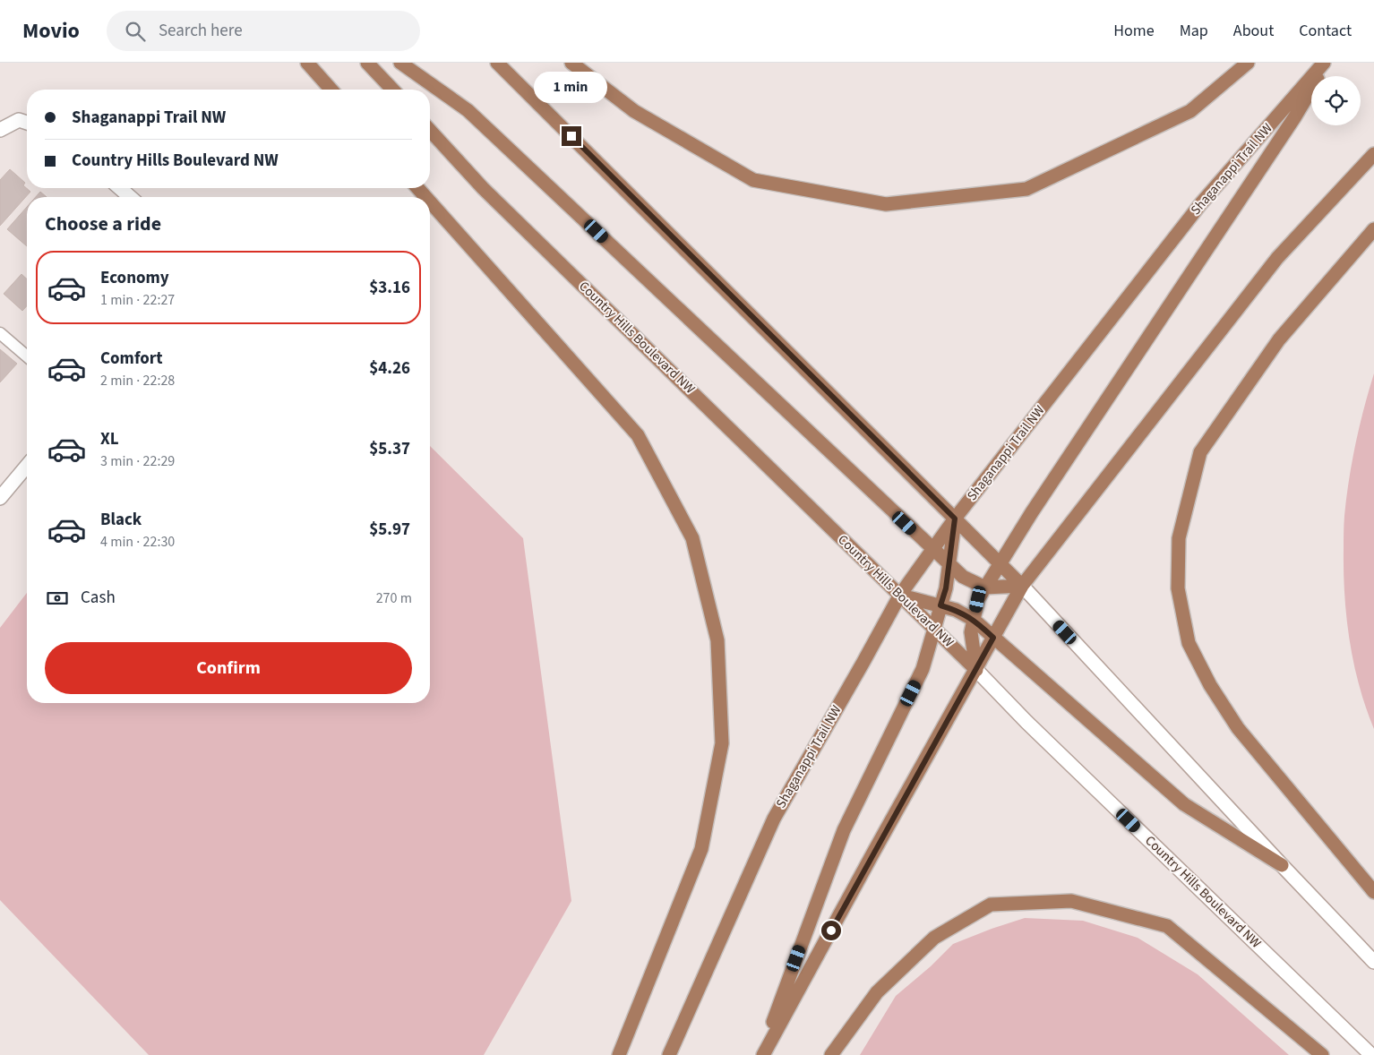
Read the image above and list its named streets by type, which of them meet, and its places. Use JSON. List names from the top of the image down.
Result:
{
  "streets": {
    "main road": ["Shaganappi Trail NW", "Country Hills Boulevard NW"]
  },
  "crossings": [
    ["Shaganappi Trail NW", "Country Hills Boulevard NW"]
  ],
  "page": {
    "header": "Movio",
    "search": "Search here",
    "nav": [
      "Home",
      "Map",
      "About",
      "Contact"
    ],
    "bubble": "1 min",
    "banner": ["Shaganappi Trail NW", "Country Hills Boulevard NW"],
    "heading": "Choose a ride",
    "list": [
      {
        "name": "Economy",
        "note": "1 min · 22:27",
        "value": "$3.16"
      },
      {
        "name": "Comfort",
        "note": "2 min · 22:28",
        "value": "$4.26"
      },
      {
        "name": "XL",
        "note": "3 min · 22:29",
        "value": "$5.37"
      },
      {
        "name": "Black",
        "note": "4 min · 22:30",
        "value": "$5.97"
      }
    ],
    "pay": ["Cash", "270 m"],
    "buttons": "Confirm"
  }
}
